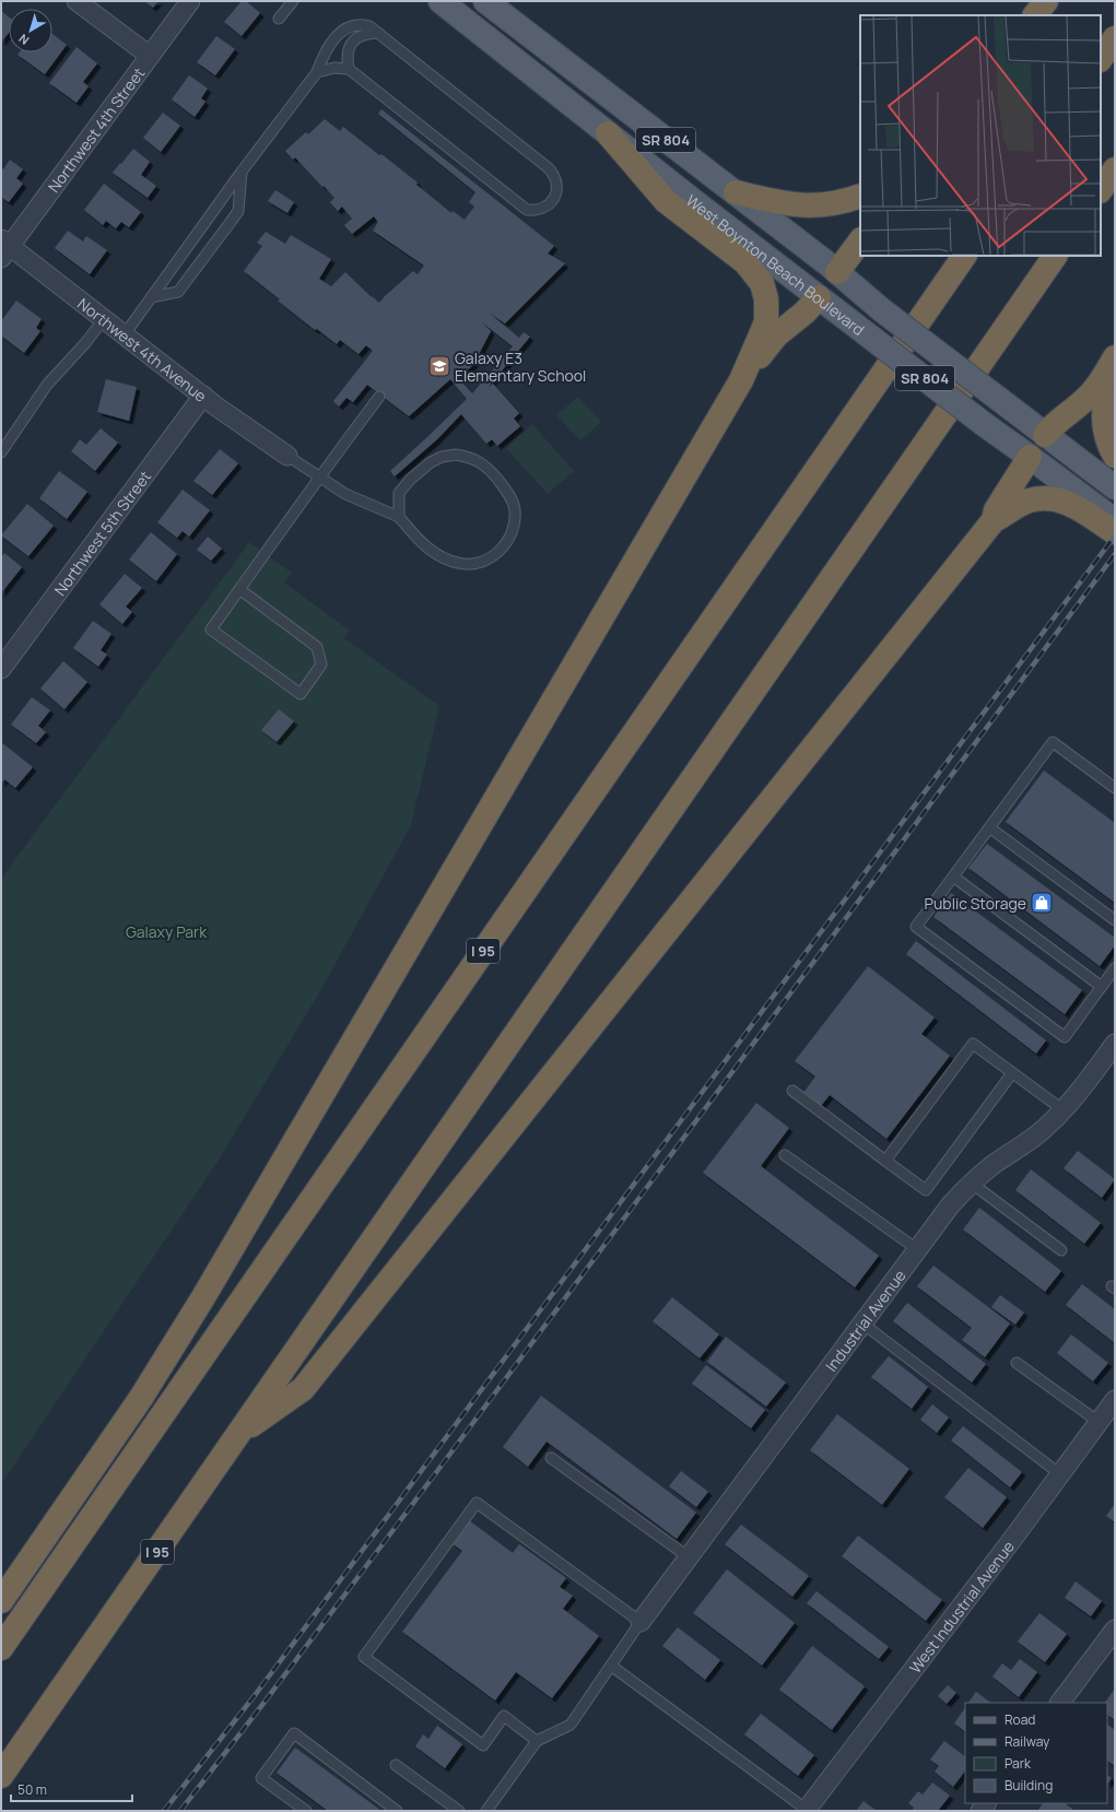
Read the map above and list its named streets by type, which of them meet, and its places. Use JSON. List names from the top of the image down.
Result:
{
  "streets": {
    "highway": ["I 95"],
    "main road": ["SR 804", "West Boynton Beach Boulevard"],
    "street": [
      "Northwest 4th Street",
      "Northwest 4th Avenue",
      "Northwest 5th Street",
      "Industrial Avenue",
      "West Industrial Avenue"
    ]
  },
  "crossings": [
    ["Northwest 4th Street", "Northwest 4th Avenue"],
    ["Northwest 4th Avenue", "Northwest 5th Street"]
  ],
  "parks": ["Galaxy Park"],
  "places": {
    "school or university": ["Galaxy E3 Elementary School"],
    "shop": ["Public Storage"]
  },
  "legend": [
    "Road",
    "Railway",
    "Park",
    "Building"
  ],
  "scale_bar": "50 m",
  "north": "bottom left"
}
